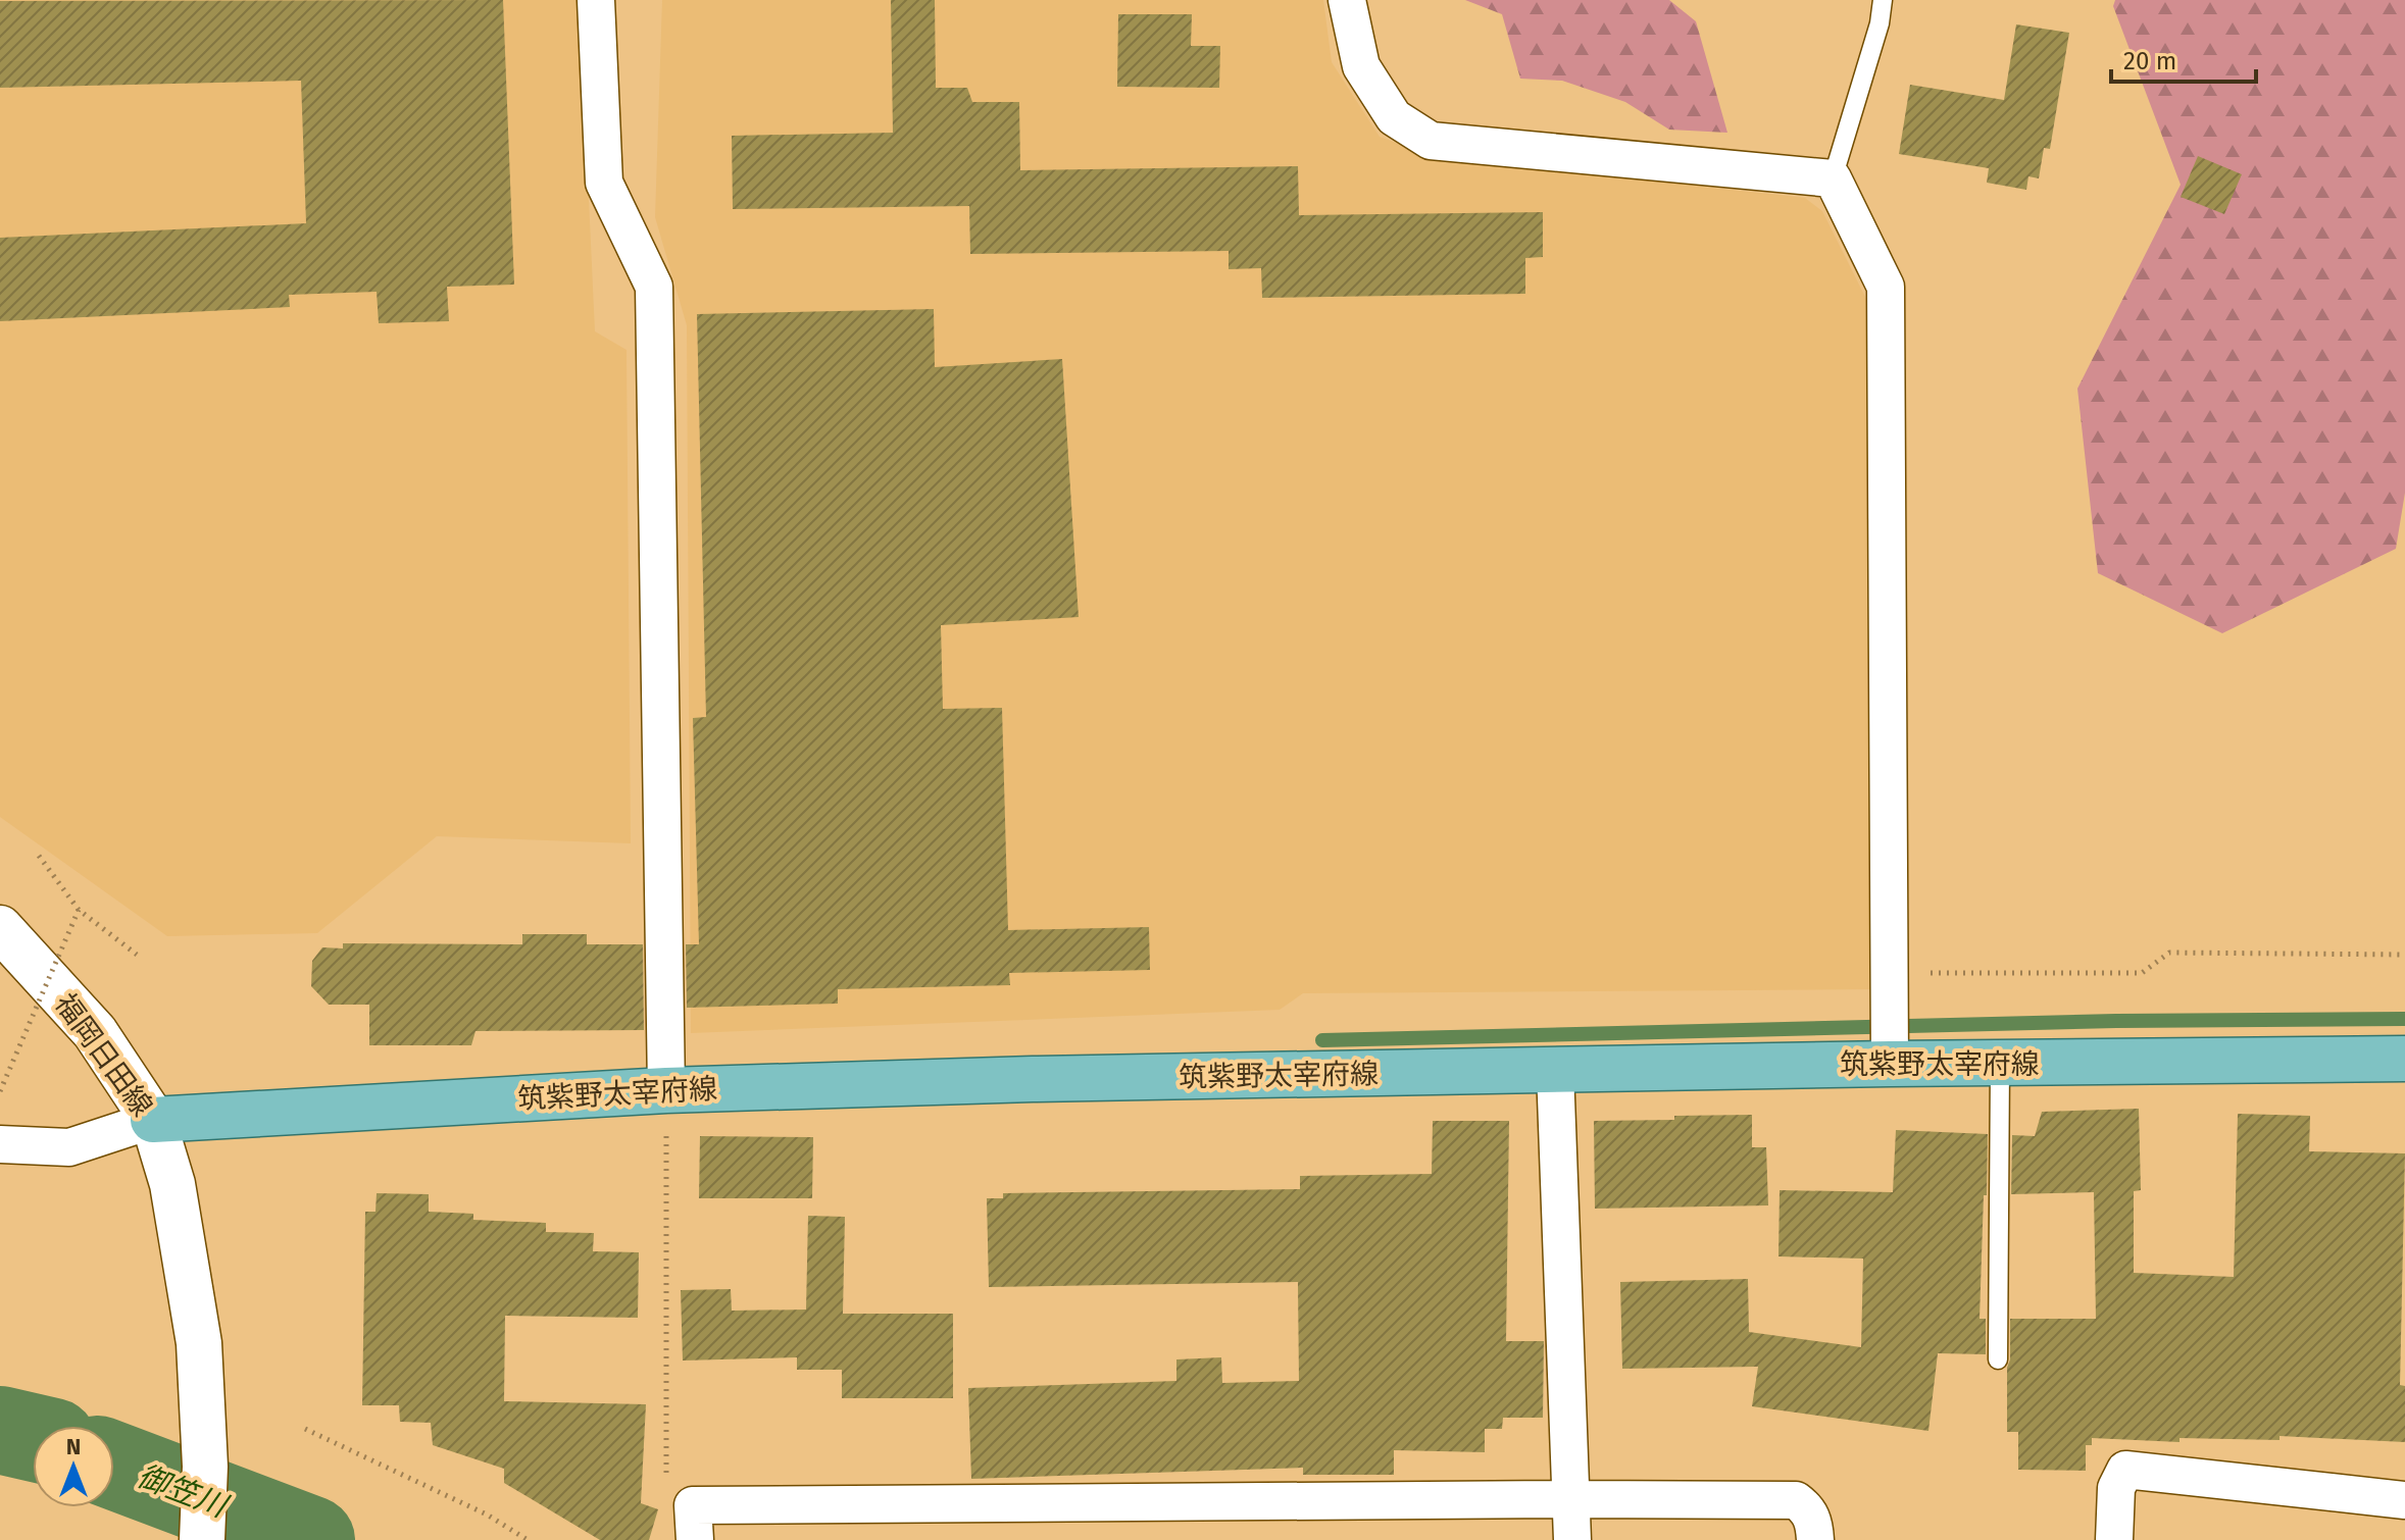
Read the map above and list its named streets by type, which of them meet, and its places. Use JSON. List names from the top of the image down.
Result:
{
  "streets": {
    "main road": ["福岡日田線", "筑紫野太宰府線"]
  },
  "crossings": [
    ["福岡日田線", "筑紫野太宰府線"]
  ],
  "water": ["御笠川"],
  "scale_bar": "20 m",
  "north": "top"
}
